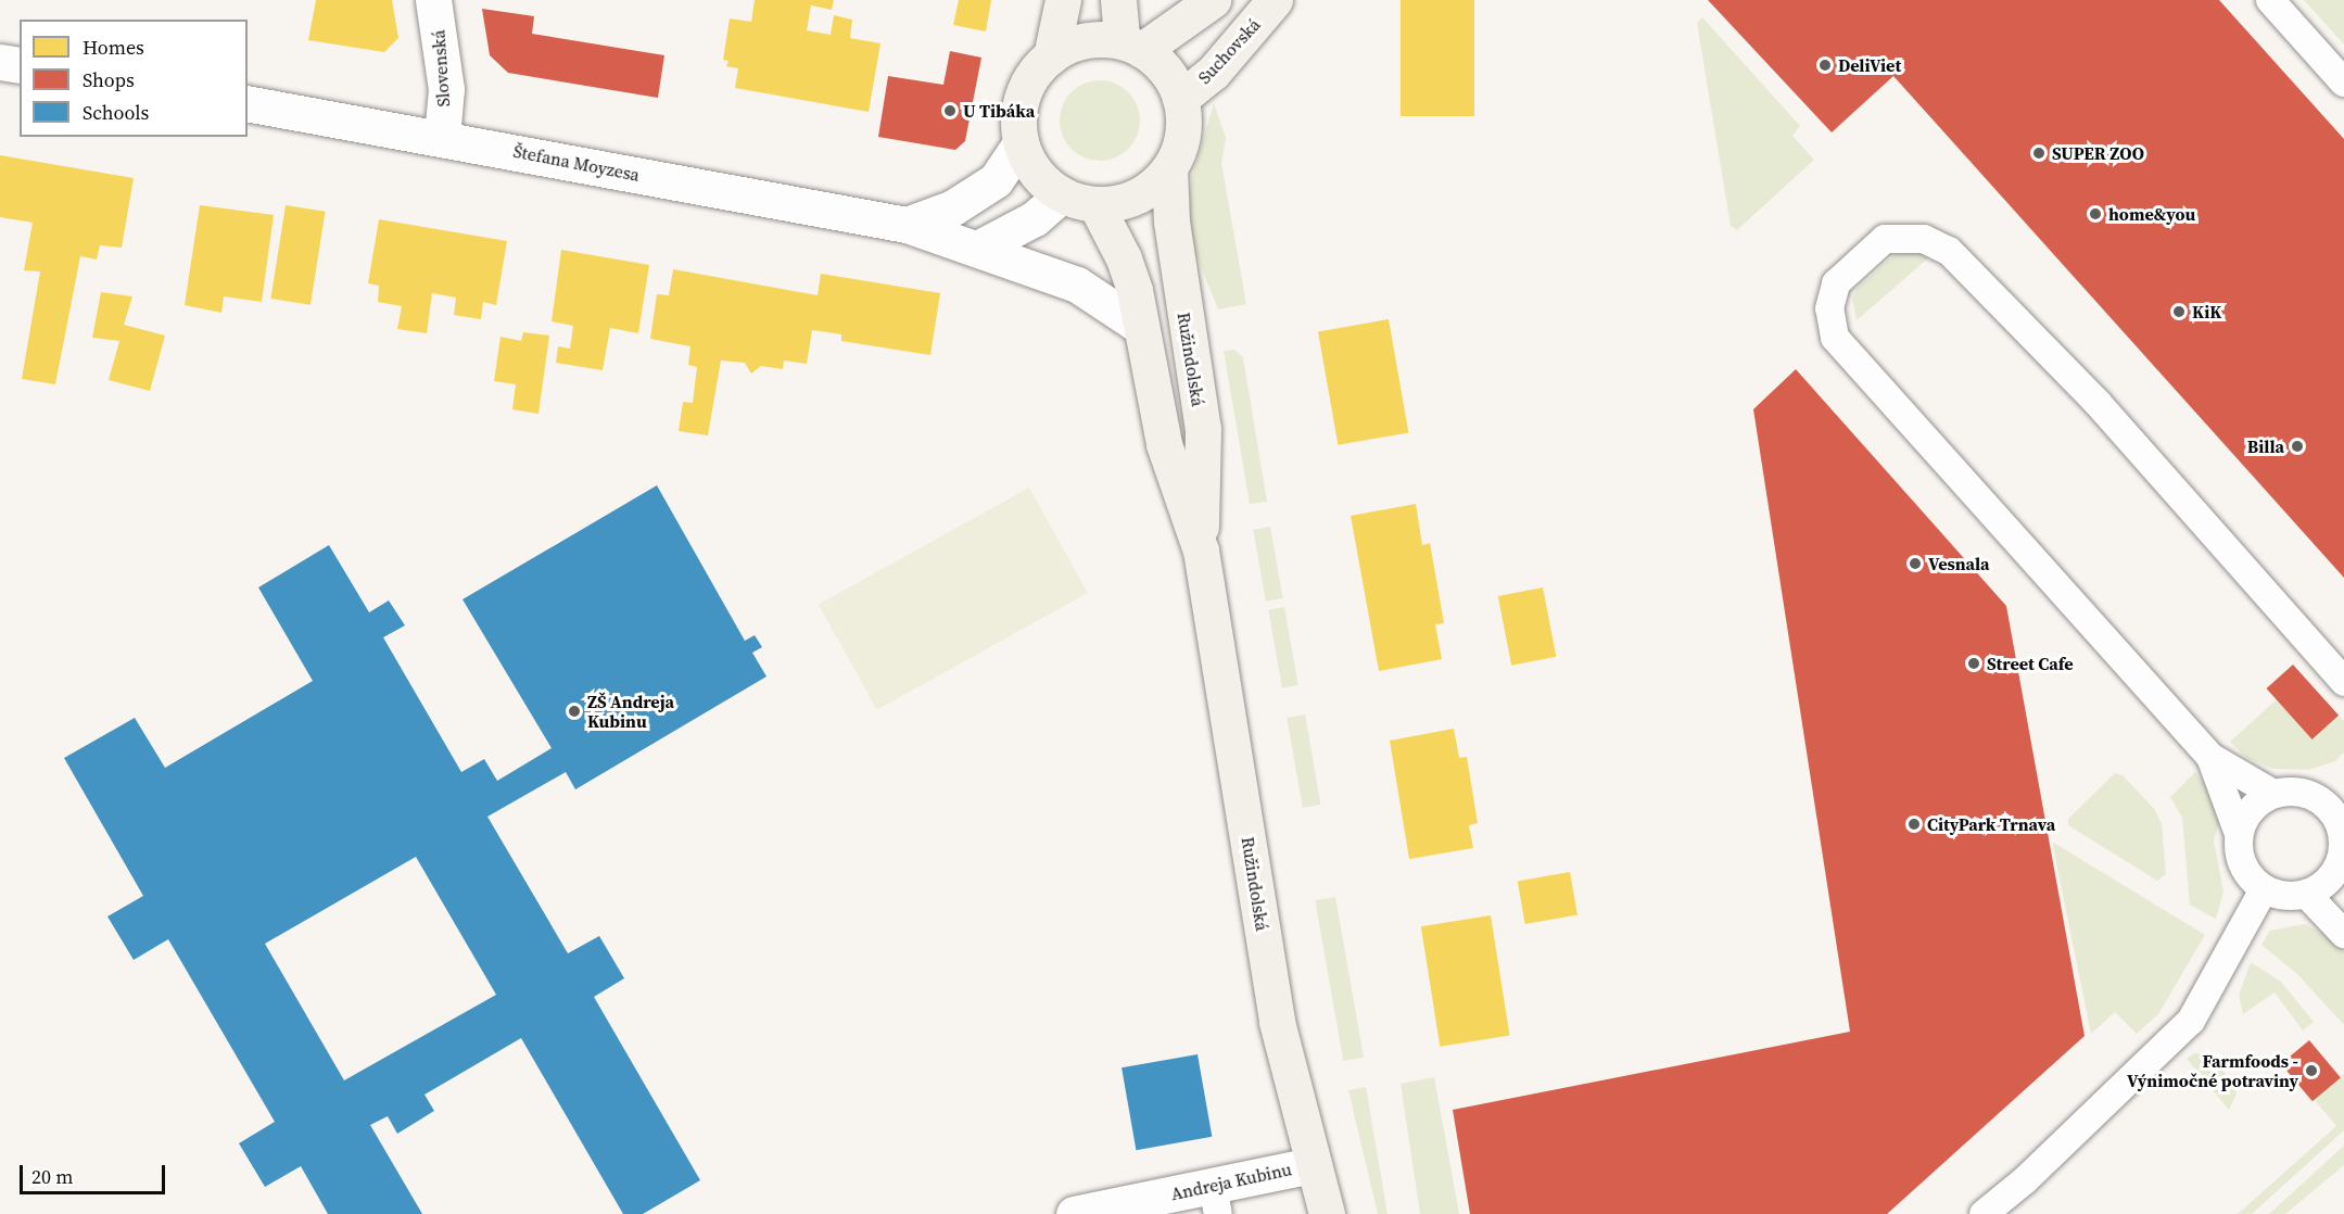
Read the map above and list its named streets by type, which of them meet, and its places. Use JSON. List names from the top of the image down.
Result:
{
  "streets": {
    "main road": ["Suchovská", "Ružindolská"],
    "street": ["Slovenská", "Štefana Moyzesa", "Andreja Kubinu"]
  },
  "crossings": [
    ["Suchovská", "Ružindolská"],
    ["Slovenská", "Štefana Moyzesa"],
    ["Štefana Moyzesa", "Ružindolská"],
    ["Ružindolská", "Andreja Kubinu"]
  ],
  "places": [
    "DeliViet",
    "U Tibáka",
    "SUPER ZOO",
    "home&you",
    "KiK",
    "Billa",
    "Vesnala",
    "Street Cafe",
    "ZŠ Andreja Kubinu",
    "CityPark Trnava",
    "Farmfoods - Výnimočné potraviny"
  ],
  "legend": ["Homes", "Shops", "Schools"],
  "scale_bar": "20 m"
}
